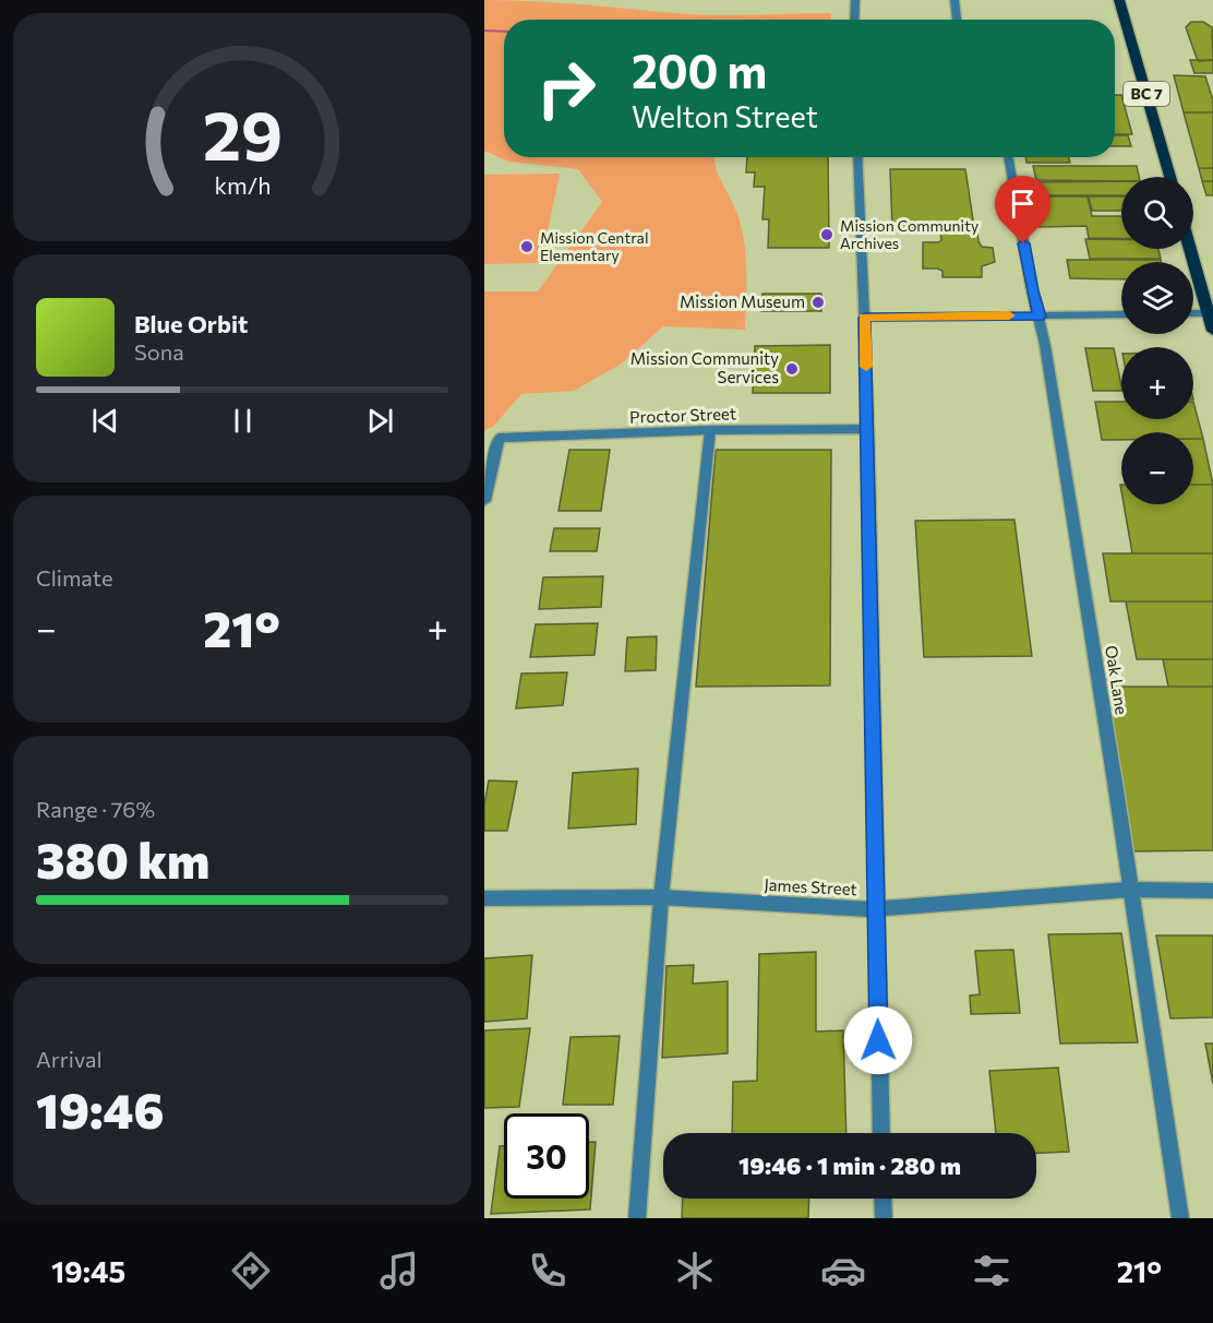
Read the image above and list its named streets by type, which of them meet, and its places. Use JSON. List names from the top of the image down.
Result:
{
  "streets": {
    "main road": ["BC 7"],
    "street": ["Proctor Street", "Oak Lane", "James Street"]
  },
  "crossings": [
    ["Oak Lane", "James Street"]
  ],
  "places": [
    "Mission Community Archives",
    "Mission Central Elementary",
    "Mission Museum",
    "Mission Community Services"
  ],
  "page": {
    "turn": ["200 m", "Welton Street"],
    "map_buttons": ["+", "−"],
    "song": ["Blue Orbit", "Sona"],
    "tile": [
      "Climate",
      ["Range · 76%", "380 km"],
      ["Arrival", "19:46"]
    ],
    "heat": ["−", "21°", "+"],
    "limit": "30",
    "trip": "19:46 · 1 min · 280 m",
    "tabs": ["19:45", "21°"],
    "gauge": ["29", "km/h"]
  }
}
